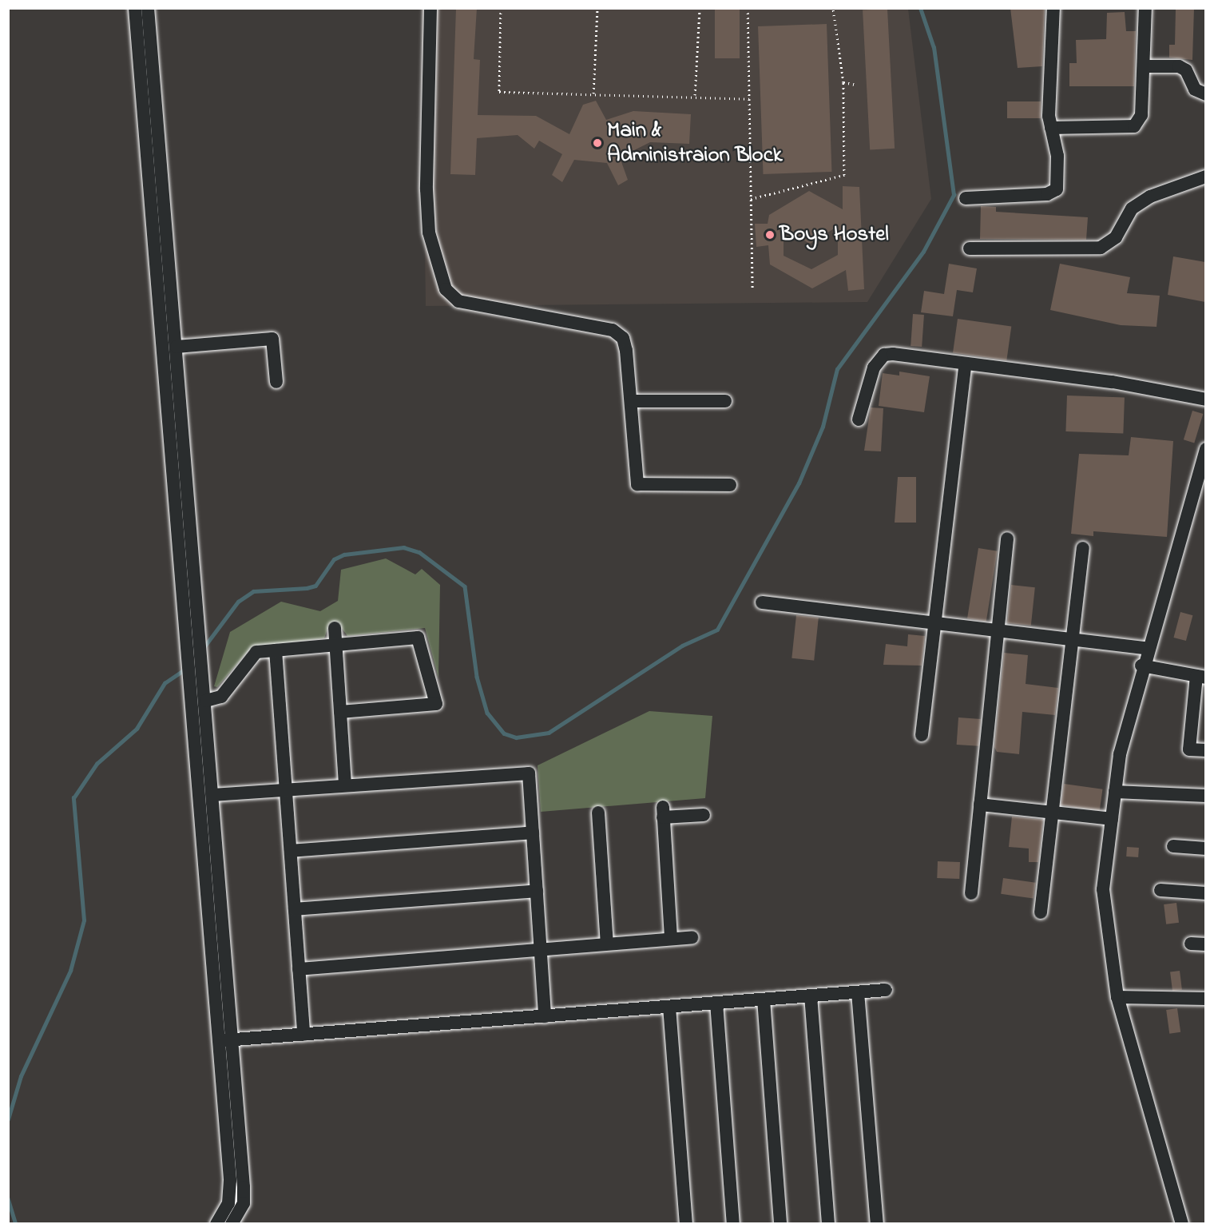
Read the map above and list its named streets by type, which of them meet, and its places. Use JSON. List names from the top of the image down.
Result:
{
  "places": ["Main & Administraion Block", "Boys Hostel"]
}
